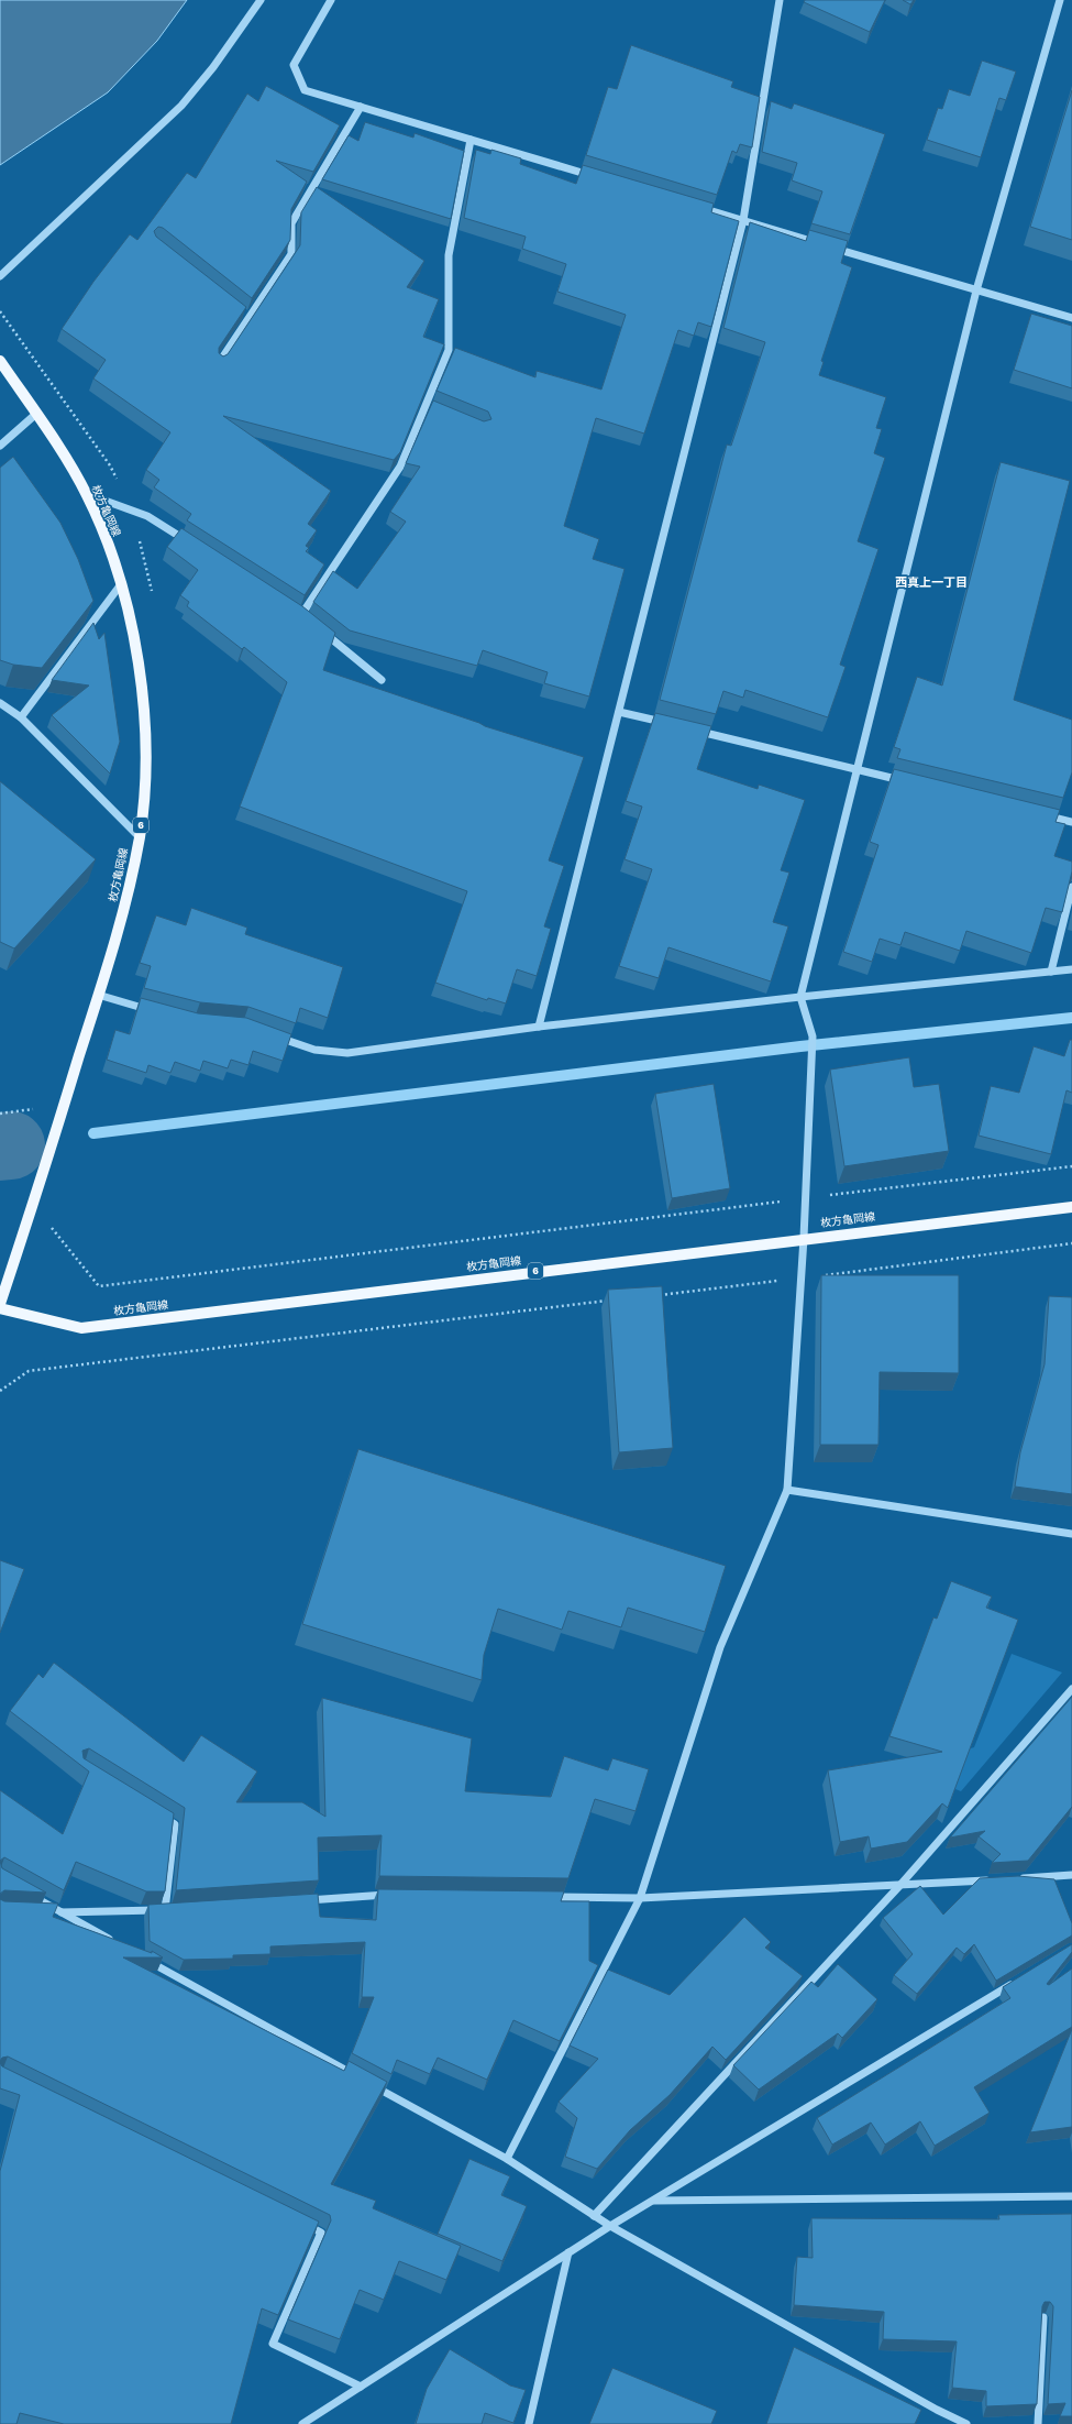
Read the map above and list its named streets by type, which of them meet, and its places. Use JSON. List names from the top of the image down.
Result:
{
  "streets": {
    "main road": ["枚方亀岡線", "6"]
  },
  "districts": ["西真上一丁目"]
}
